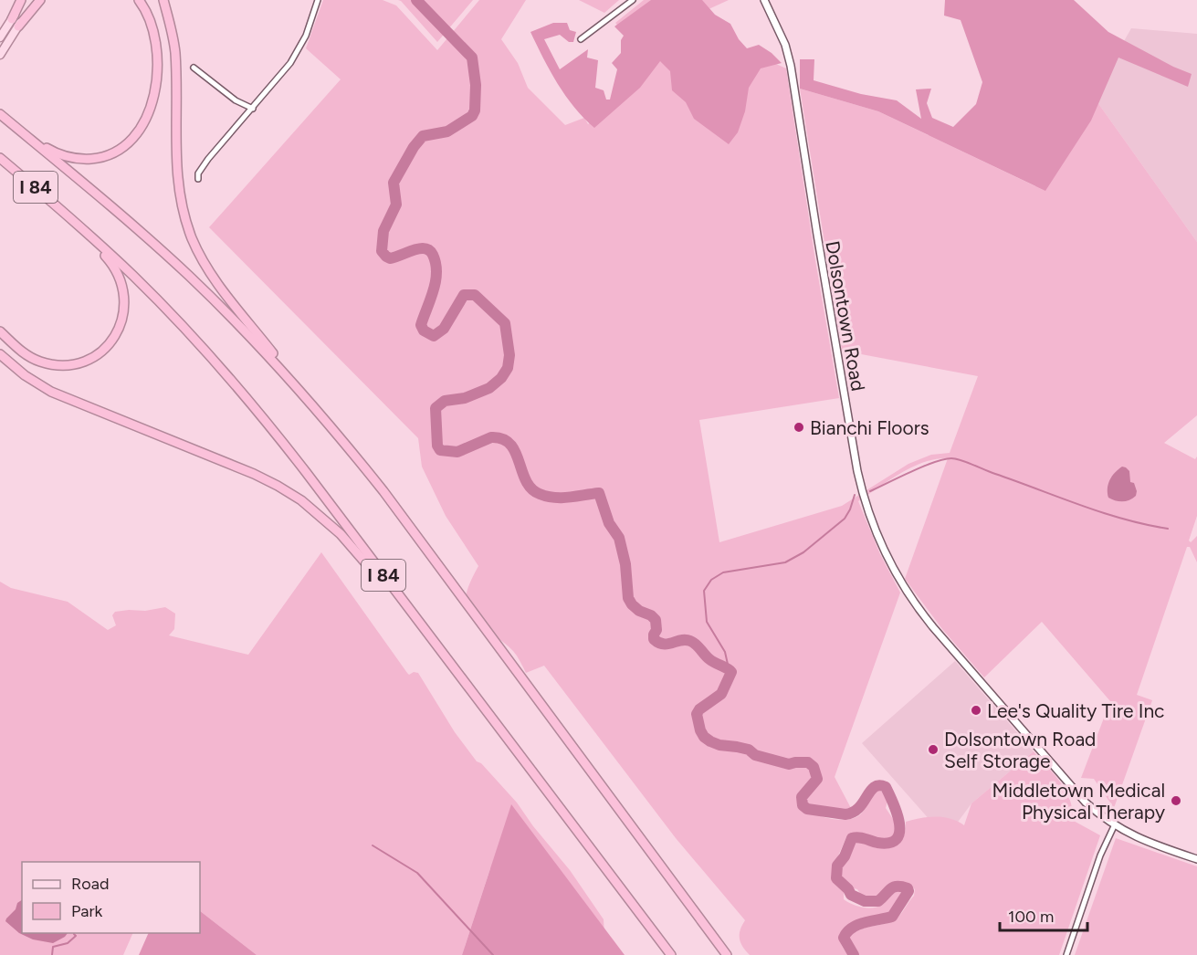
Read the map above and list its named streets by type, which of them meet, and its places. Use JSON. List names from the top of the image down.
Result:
{
  "streets": {
    "highway": ["I 84"],
    "street": ["Dolsontown Road"]
  },
  "places": [
    "Bianchi Floors",
    "Lee's Quality Tire Inc",
    "Dolsontown Road Self Storage",
    "Middletown Medical Physical Therapy"
  ],
  "legend": ["Road", "Park"],
  "scale_bar": "100 m"
}
